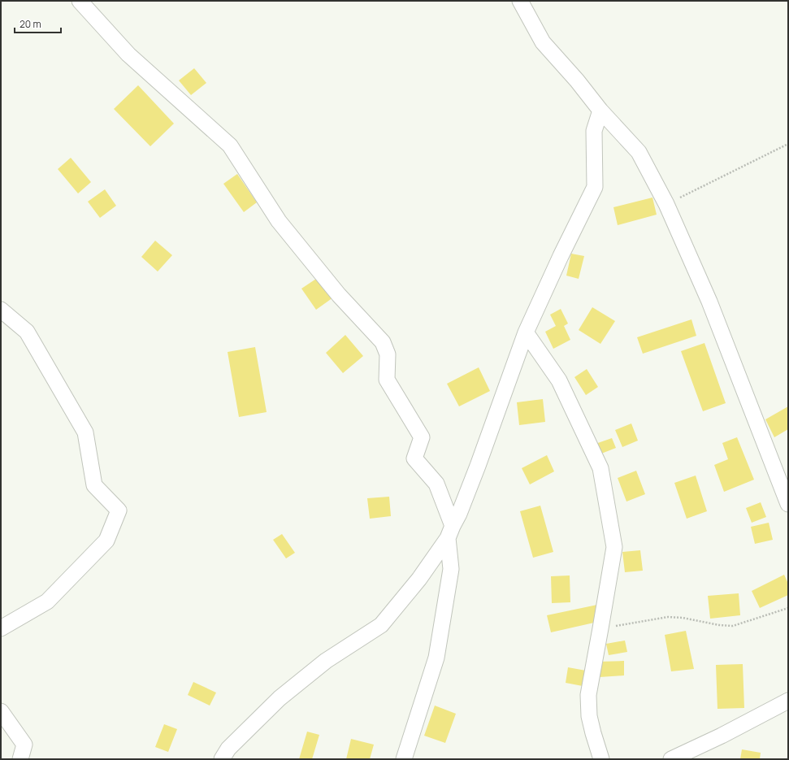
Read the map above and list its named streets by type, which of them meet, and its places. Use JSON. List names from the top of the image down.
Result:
{
  "scale_bar": "20 m"
}
